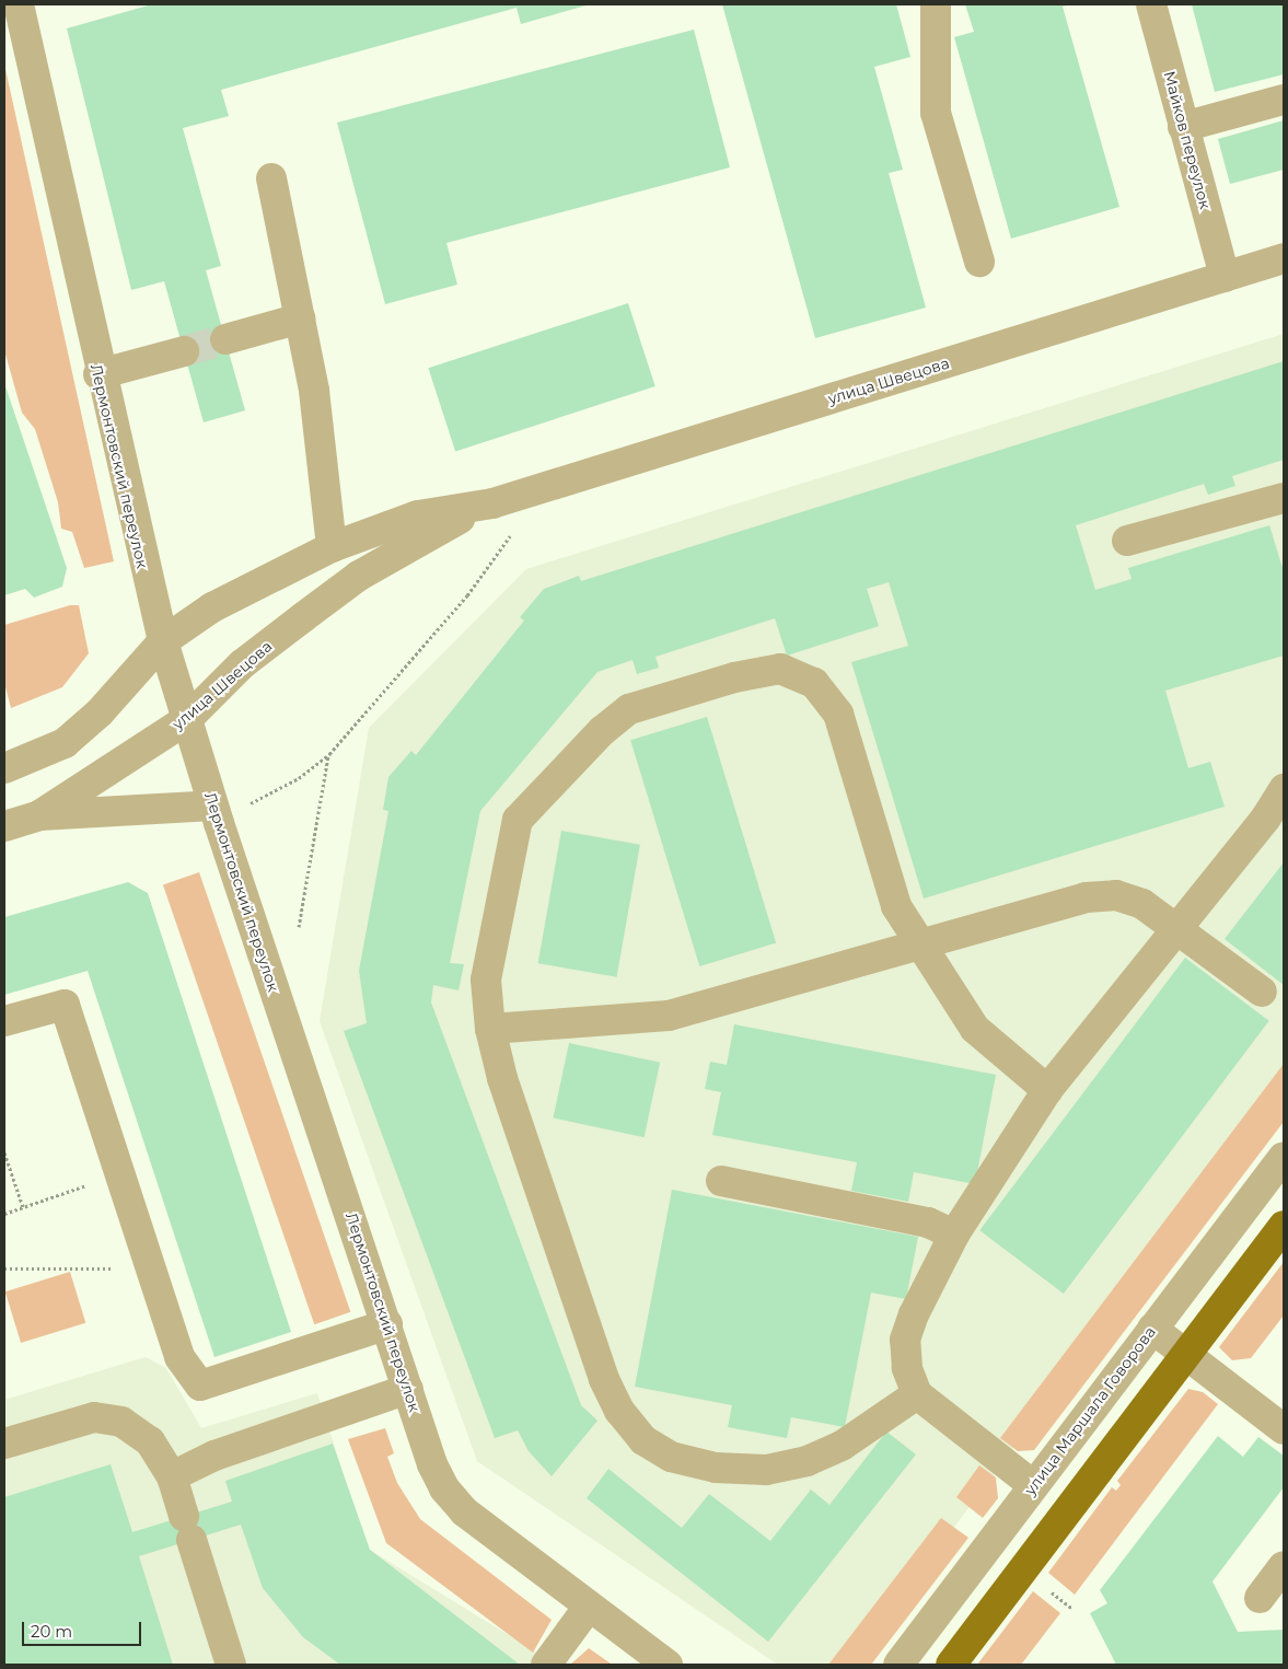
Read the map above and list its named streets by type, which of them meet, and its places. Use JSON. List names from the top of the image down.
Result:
{
  "streets": {
    "street": [
      "Майков переулок",
      "улица Швецова",
      "Лермонтовский переулок",
      "улица Маршала Говорова"
    ]
  },
  "crossings": [
    ["Майков переулок", "улица Швецова"],
    ["улица Швецова", "Лермонтовский переулок"]
  ],
  "scale_bar": "20 m"
}
